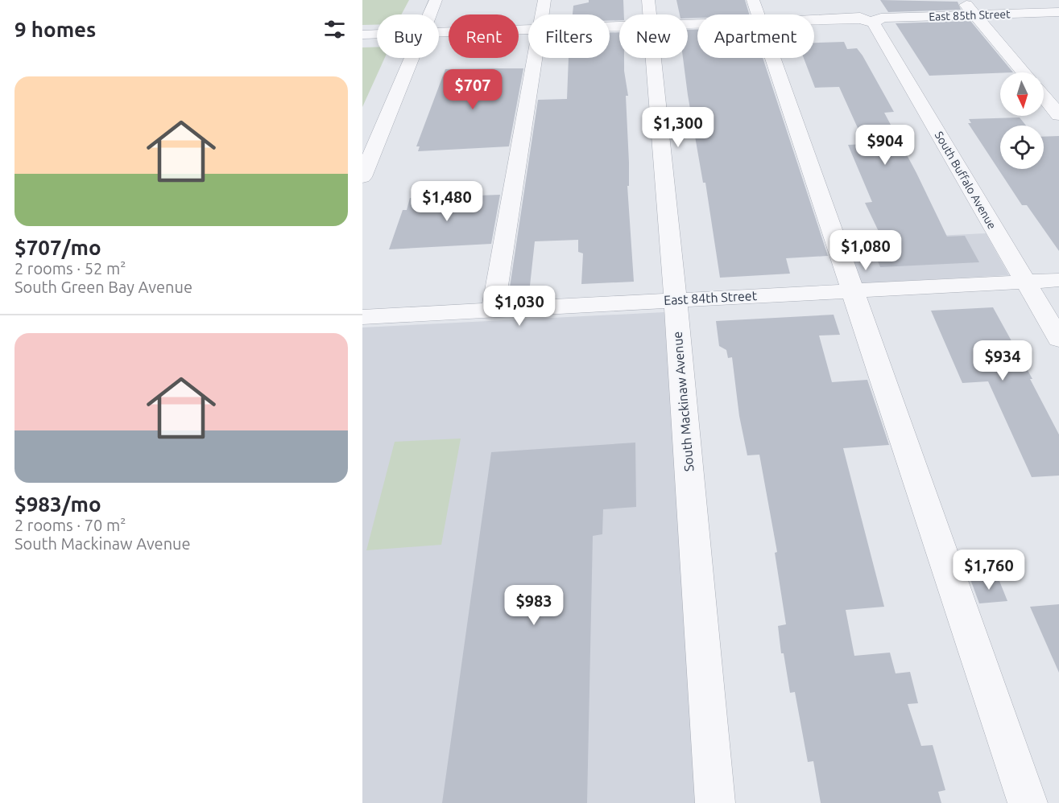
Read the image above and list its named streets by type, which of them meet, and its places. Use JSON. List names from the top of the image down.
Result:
{
  "streets": {
    "street": [
      "East 85th Street",
      "South Buffalo Avenue",
      "East 84th Street",
      "South Mackinaw Avenue"
    ]
  },
  "crossings": [
    ["East 85th Street", "South Buffalo Avenue"],
    ["South Buffalo Avenue", "East 84th Street"],
    ["East 84th Street", "South Mackinaw Avenue"]
  ],
  "north": "bottom",
  "page": {
    "heading": "9 homes",
    "chip": [
      "Buy",
      "Rent",
      "Filters",
      "New",
      "Apartment"
    ],
    "list": [
      {
        "name": "$707/mo",
        "note": "2 rooms · 52 m² · South Green Bay Avenue"
      },
      {
        "name": "$983/mo",
        "note": "2 rooms · 70 m² · South Mackinaw Avenue"
      }
    ],
    "price": [
      "$707",
      "$1,300",
      "$904",
      "$1,480",
      "$1,080",
      "$1,030",
      "$934",
      "$1,760",
      "$983"
    ]
  }
}
